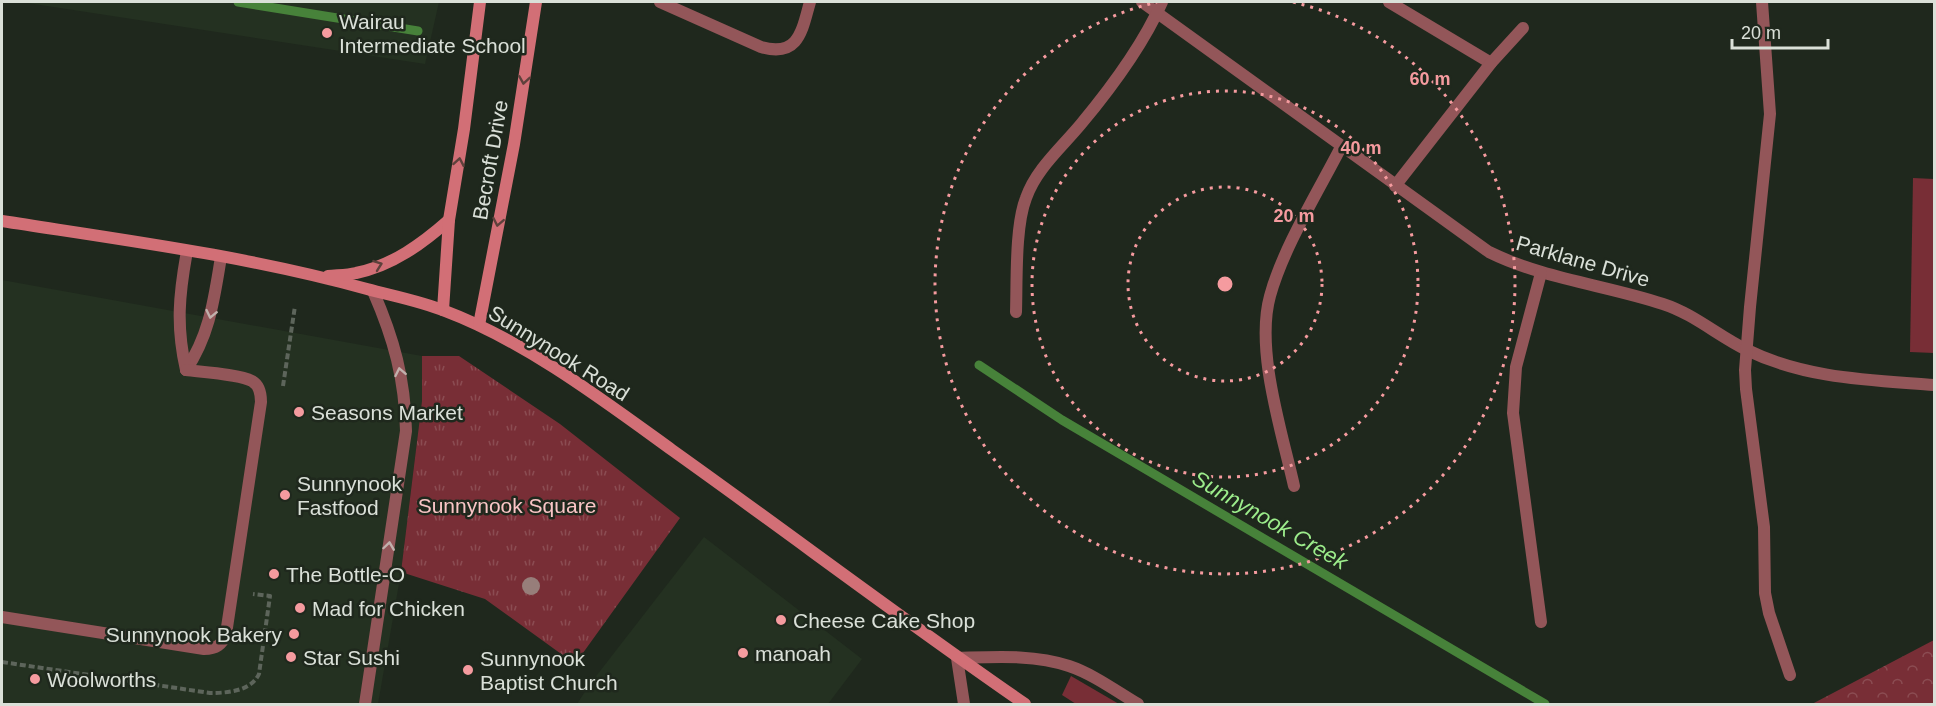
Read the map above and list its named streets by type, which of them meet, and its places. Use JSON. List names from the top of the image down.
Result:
{
  "streets": {
    "main road": ["Becroft Drive", "Sunnynook Road"],
    "street": ["Parklane Drive"]
  },
  "crossings": [
    ["Becroft Drive", "Sunnynook Road"]
  ],
  "water": ["Sunnynook Creek"],
  "parks": ["Sunnynook Square"],
  "places": [
    "Wairau Intermediate School",
    "Seasons Market",
    "Sunnynook Fastfood",
    "The Bottle-O",
    "Mad for Chicken",
    "Cheese Cake Shop",
    "Sunnynook Bakery",
    "manoah",
    "Star Sushi",
    "Sunnynook Baptist Church",
    "Woolworths"
  ],
  "scale_bar": "20 m",
  "rings": ["60 m", "40 m", "20 m"]
}
